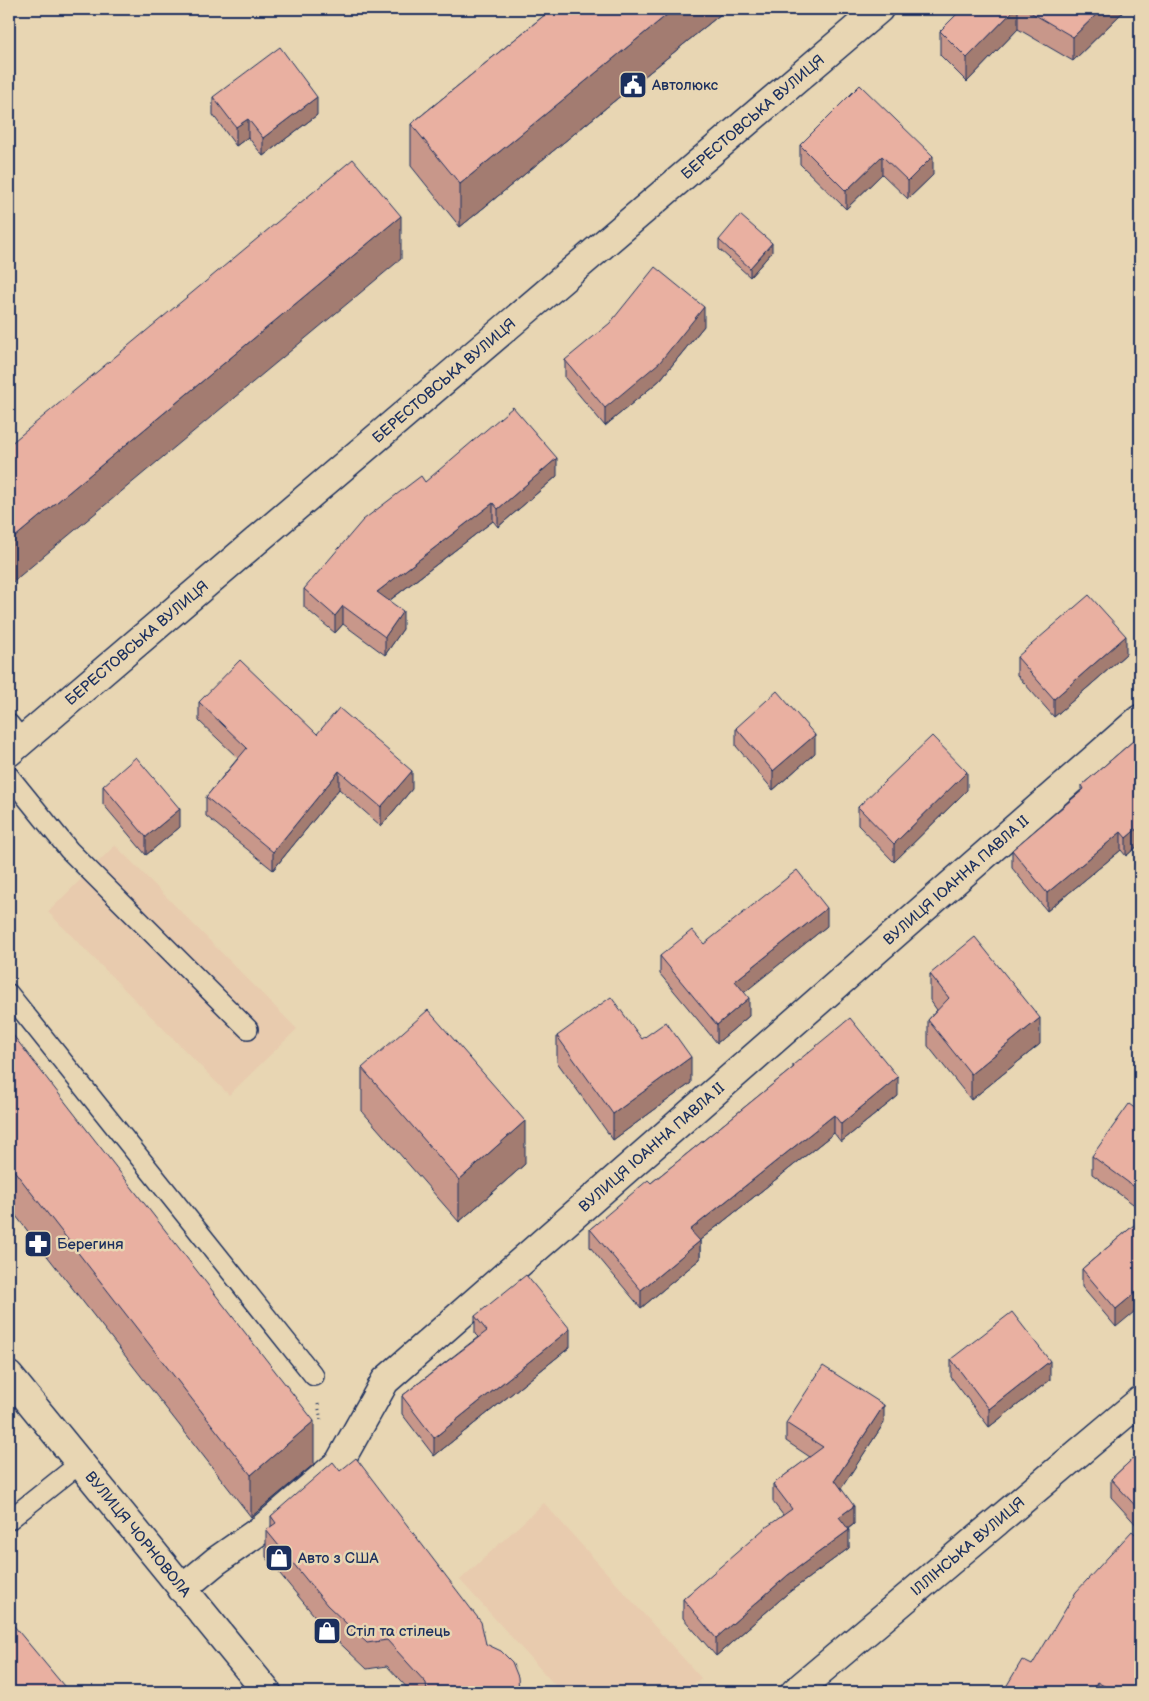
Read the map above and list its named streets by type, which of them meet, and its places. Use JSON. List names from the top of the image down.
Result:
{
  "streets": {
    "street": [
      "БЕРЕСТОВСЬКА ВУЛИЦЯ",
      "ВУЛИЦЯ ІОАННА ПАВЛА II",
      "ВУЛИЦЯ ЧОРНОВОЛА",
      "ІЛЛІНСЬКА ВУЛИЦЯ"
    ]
  },
  "crossings": [
    ["ВУЛИЦЯ ІОАННА ПАВЛА II", "ВУЛИЦЯ ЧОРНОВОЛА"]
  ],
  "places": {
    "public building": ["Автолюкс"],
    "pharmacy": ["Берегиня"],
    "shop": ["Авто з США", "Стіл та стілець"]
  }
}
